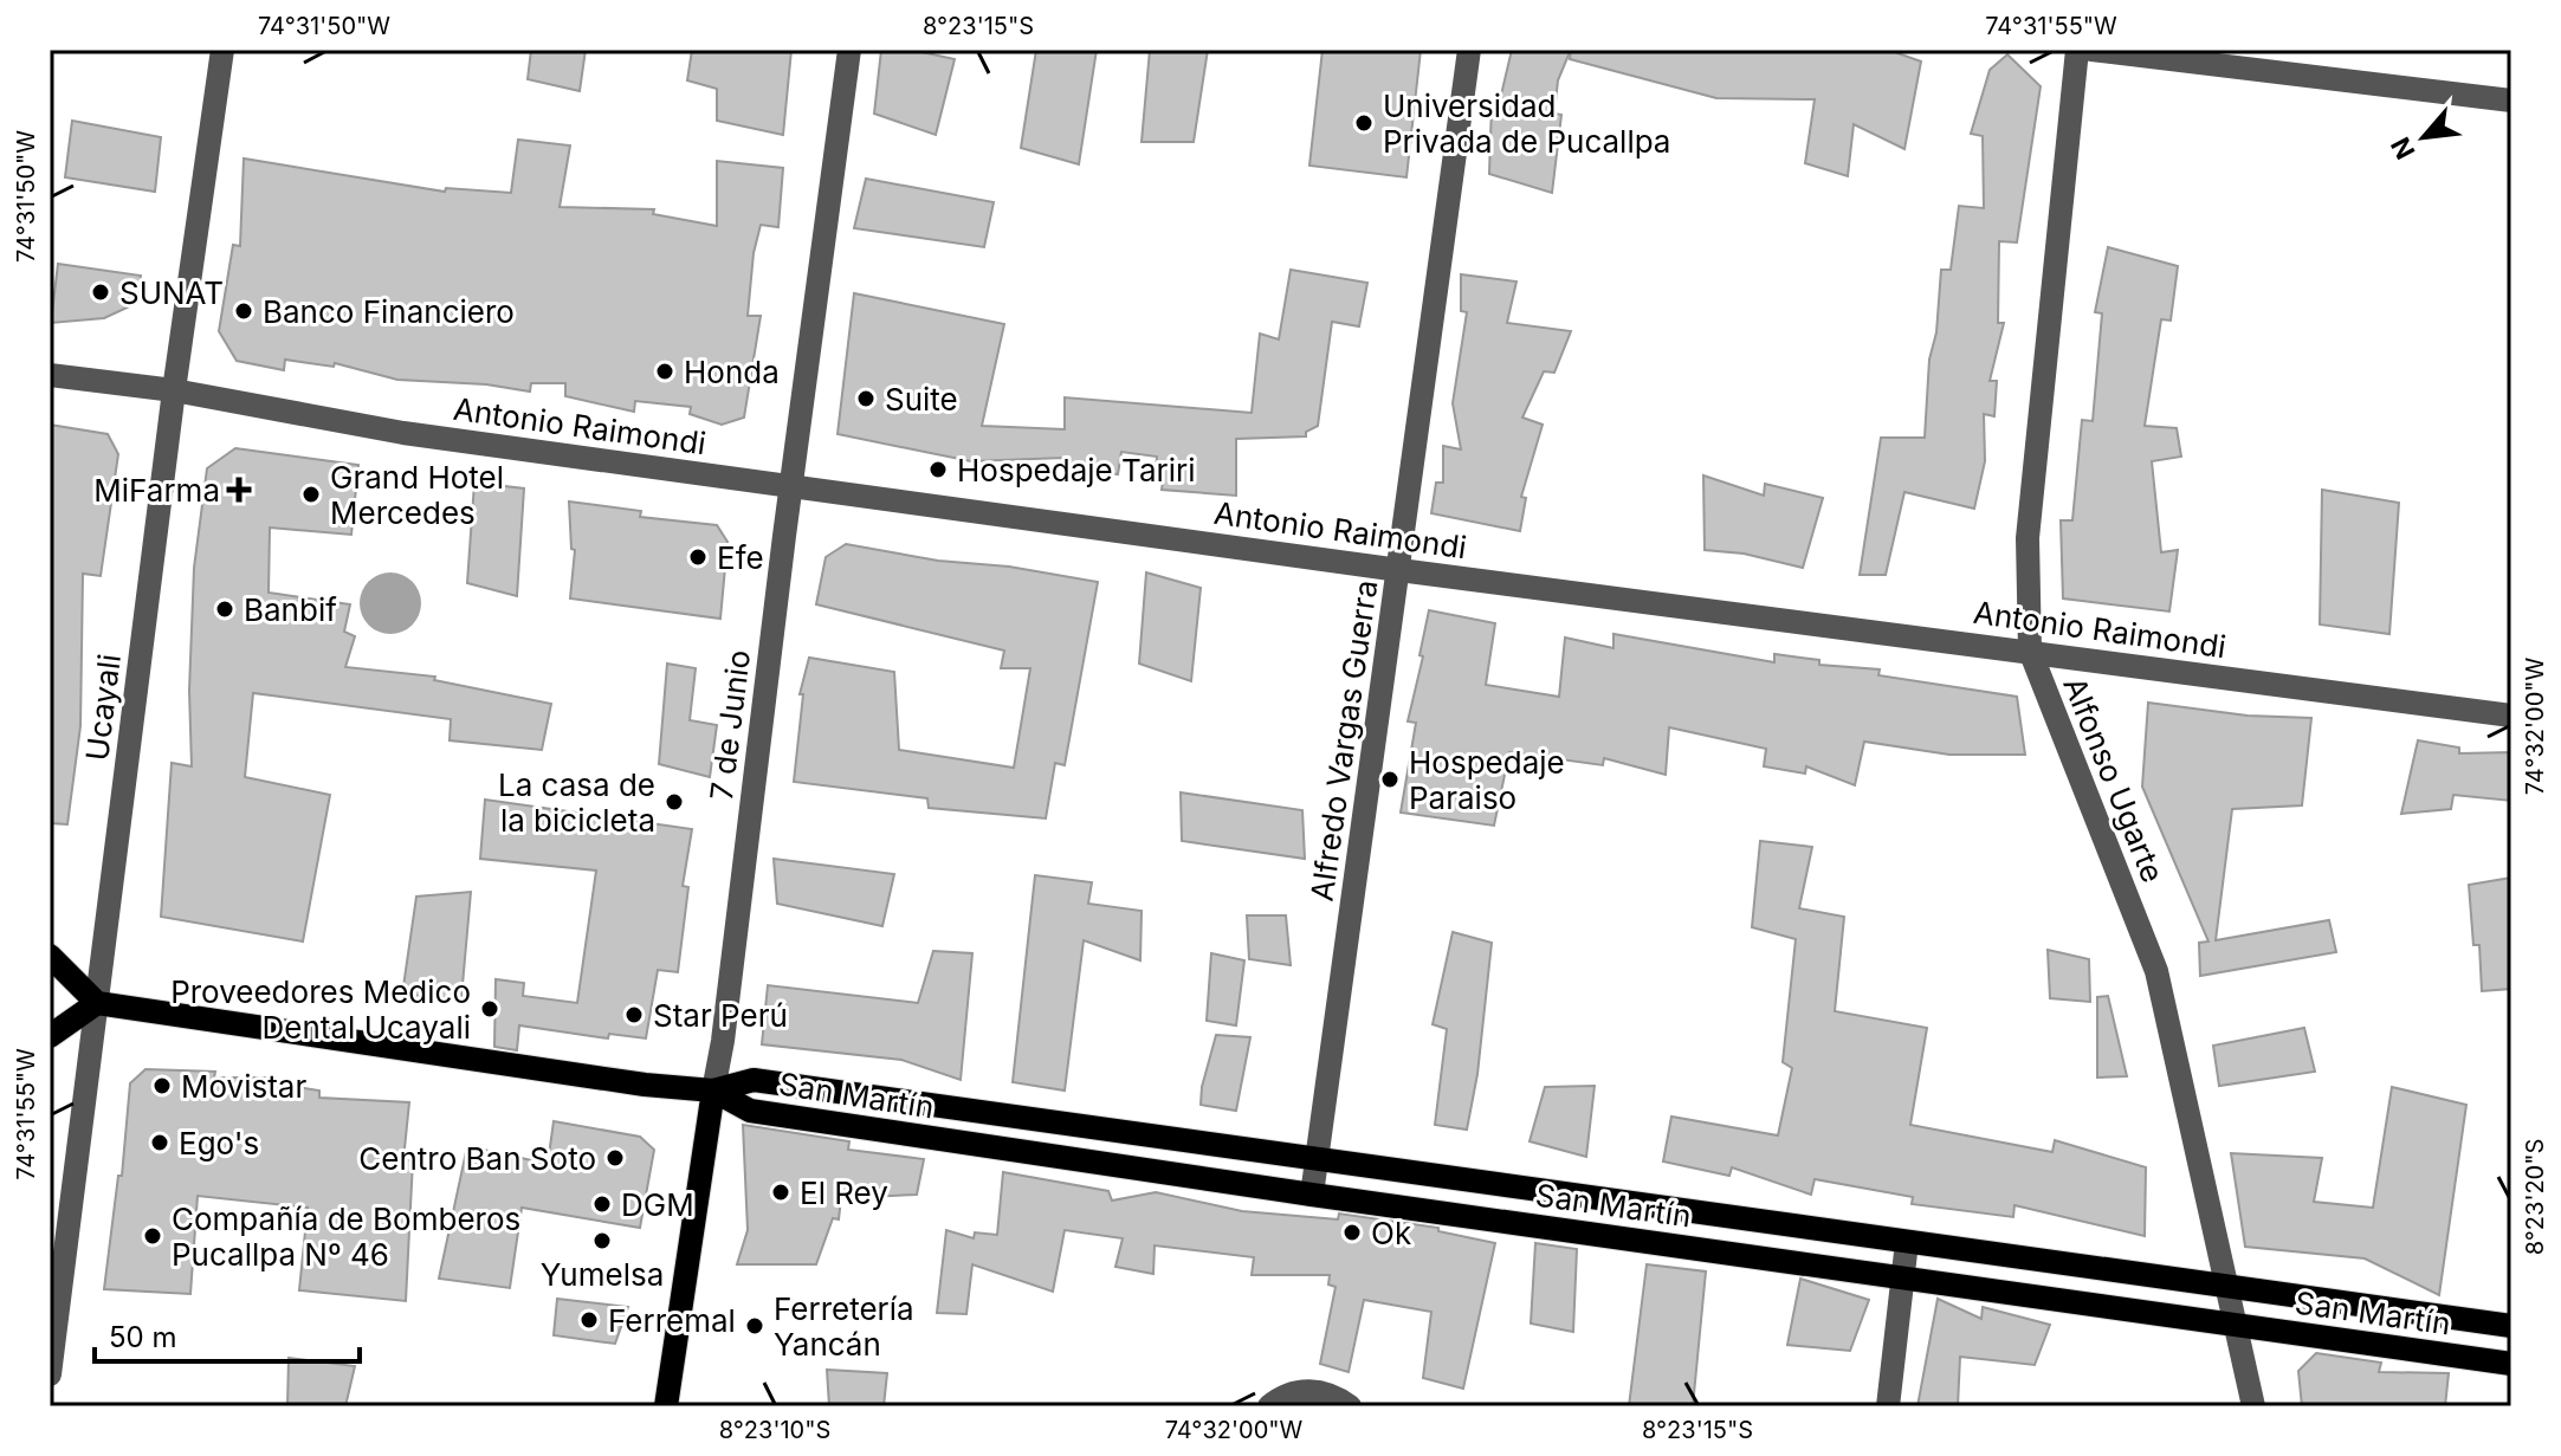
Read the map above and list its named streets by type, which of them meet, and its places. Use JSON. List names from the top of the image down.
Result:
{
  "streets": {
    "main road": ["7 de Junio", "San Martín"],
    "street": [
      "Antonio Raimondi",
      "Ucayali",
      "Alfredo Vargas Guerra",
      "Alfonso Ugarte"
    ]
  },
  "crossings": [
    ["Antonio Raimondi", "Ucayali"],
    ["Antonio Raimondi", "7 de Junio"],
    ["Antonio Raimondi", "Alfredo Vargas Guerra"],
    ["Antonio Raimondi", "Alfonso Ugarte"],
    ["Ucayali", "San Martín"],
    ["7 de Junio", "San Martín"],
    ["Alfredo Vargas Guerra", "San Martín"],
    ["Alfonso Ugarte", "San Martín"]
  ],
  "places": {
    "other": [
      "Universidad Privada de Pucallpa",
      "SUNAT",
      "Banco Financiero",
      "Honda",
      "Suite",
      "Hospedaje Tariri",
      "Grand Hotel Mercedes",
      "Efe",
      "Banbif",
      "Hospedaje Paraiso",
      "La casa de la bicicleta",
      "Proveedores Medico Dental Ucayali",
      "Star Perú",
      "Movistar",
      "Ego's",
      "Centro Ban Soto",
      "El Rey",
      "DGM",
      "Ok",
      "Compañía de Bomberos Pucallpa Nº 46",
      "Yumelsa",
      "Ferremal",
      "Ferretería Yancán"
    ],
    "health": ["MiFarma"]
  },
  "scale_bar": "50 m",
  "north": "bottom left",
  "coordinates": [
    "74°31'50\"W",
    "8°23'15\"S",
    "74°31'55\"W",
    "74°32'00\"W",
    "8°23'20\"S",
    "8°23'10\"S"
  ]
}
